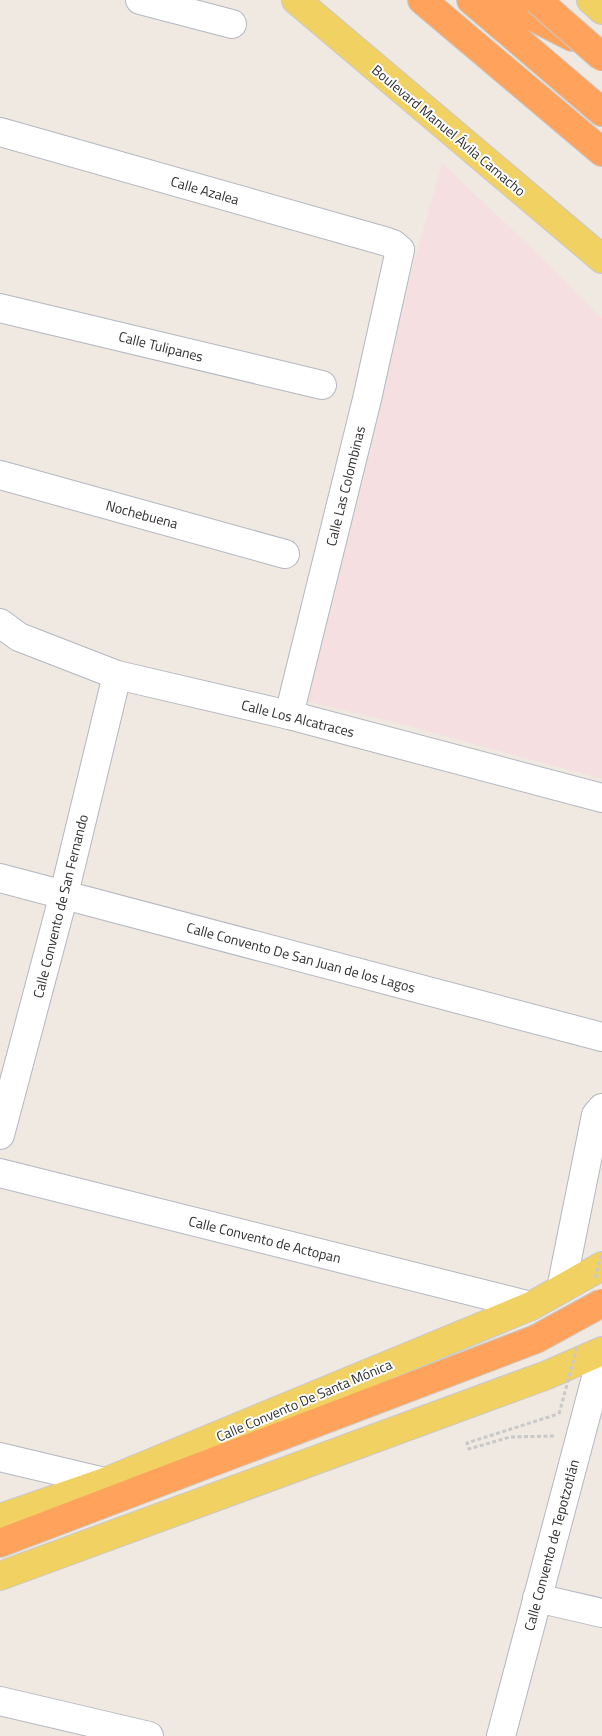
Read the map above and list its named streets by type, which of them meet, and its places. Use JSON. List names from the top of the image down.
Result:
{
  "streets": {
    "main road": ["Boulevard Manuel Ávila Camacho", "Calle Convento De Santa Mónica"],
    "street": [
      "Calle Azalea",
      "Calle Tulipanes",
      "Calle Las Colombinas",
      "Nochebuena",
      "Calle Los Alcatraces",
      "Calle Convento de San Fernando",
      "Calle Convento De San Juan de los Lagos",
      "Calle Convento de Actopan",
      "Calle Convento de Tepotzotlán"
    ]
  },
  "crossings": [
    ["Calle Azalea", "Calle Las Colombinas"],
    ["Calle Las Colombinas", "Calle Los Alcatraces"],
    ["Calle Los Alcatraces", "Calle Convento de San Fernando"],
    ["Calle Convento de San Fernando", "Calle Convento De San Juan de los Lagos"],
    ["Calle Convento de Actopan", "Calle Convento De Santa Mónica"]
  ]
}
